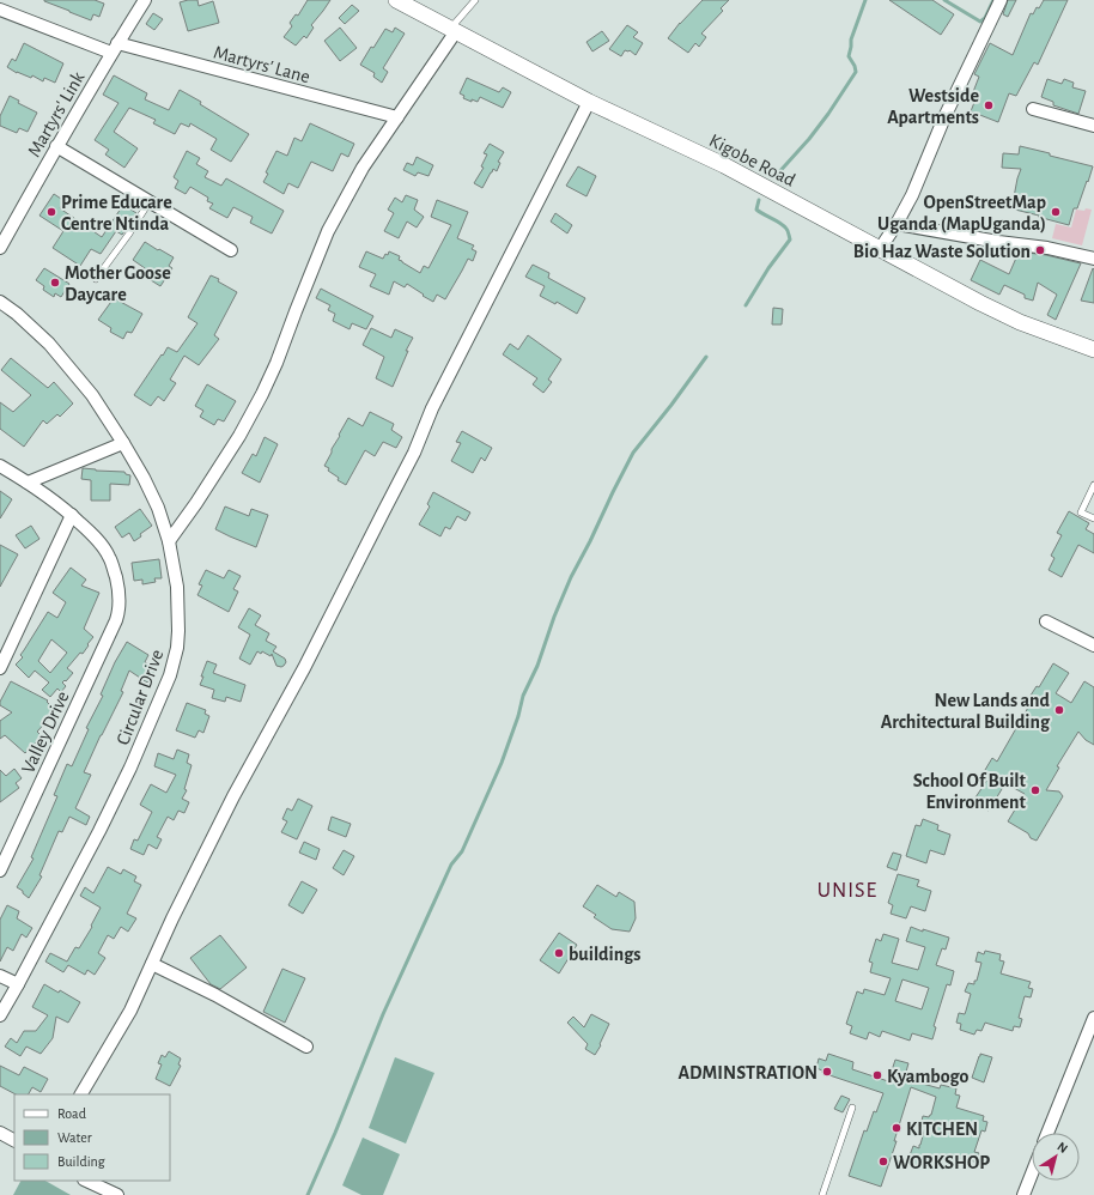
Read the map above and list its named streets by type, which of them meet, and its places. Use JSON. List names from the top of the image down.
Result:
{
  "streets": {
    "street": [
      "Martyrs' Lane",
      "Martyrs' Link",
      "Kigobe Road",
      "Circular Drive",
      "Valley Drive"
    ]
  },
  "crossings": [
    ["Martyrs' Lane", "Martyrs' Link"]
  ],
  "districts": ["UNISE"],
  "places": [
    "Westside Apartments",
    "Prime Educare Centre Ntinda",
    "OpenStreetMap Uganda (MapUganda)",
    "Bio Haz Waste Solution",
    "Mother Goose Daycare",
    "New Lands and Architectural Building",
    "School Of Built Environment",
    "buildings",
    "ADMINSTRATION",
    "Kyambogo",
    "KITCHEN",
    "WORKSHOP"
  ],
  "legend": ["Road", "Water", "Building"],
  "north": "top right"
}
